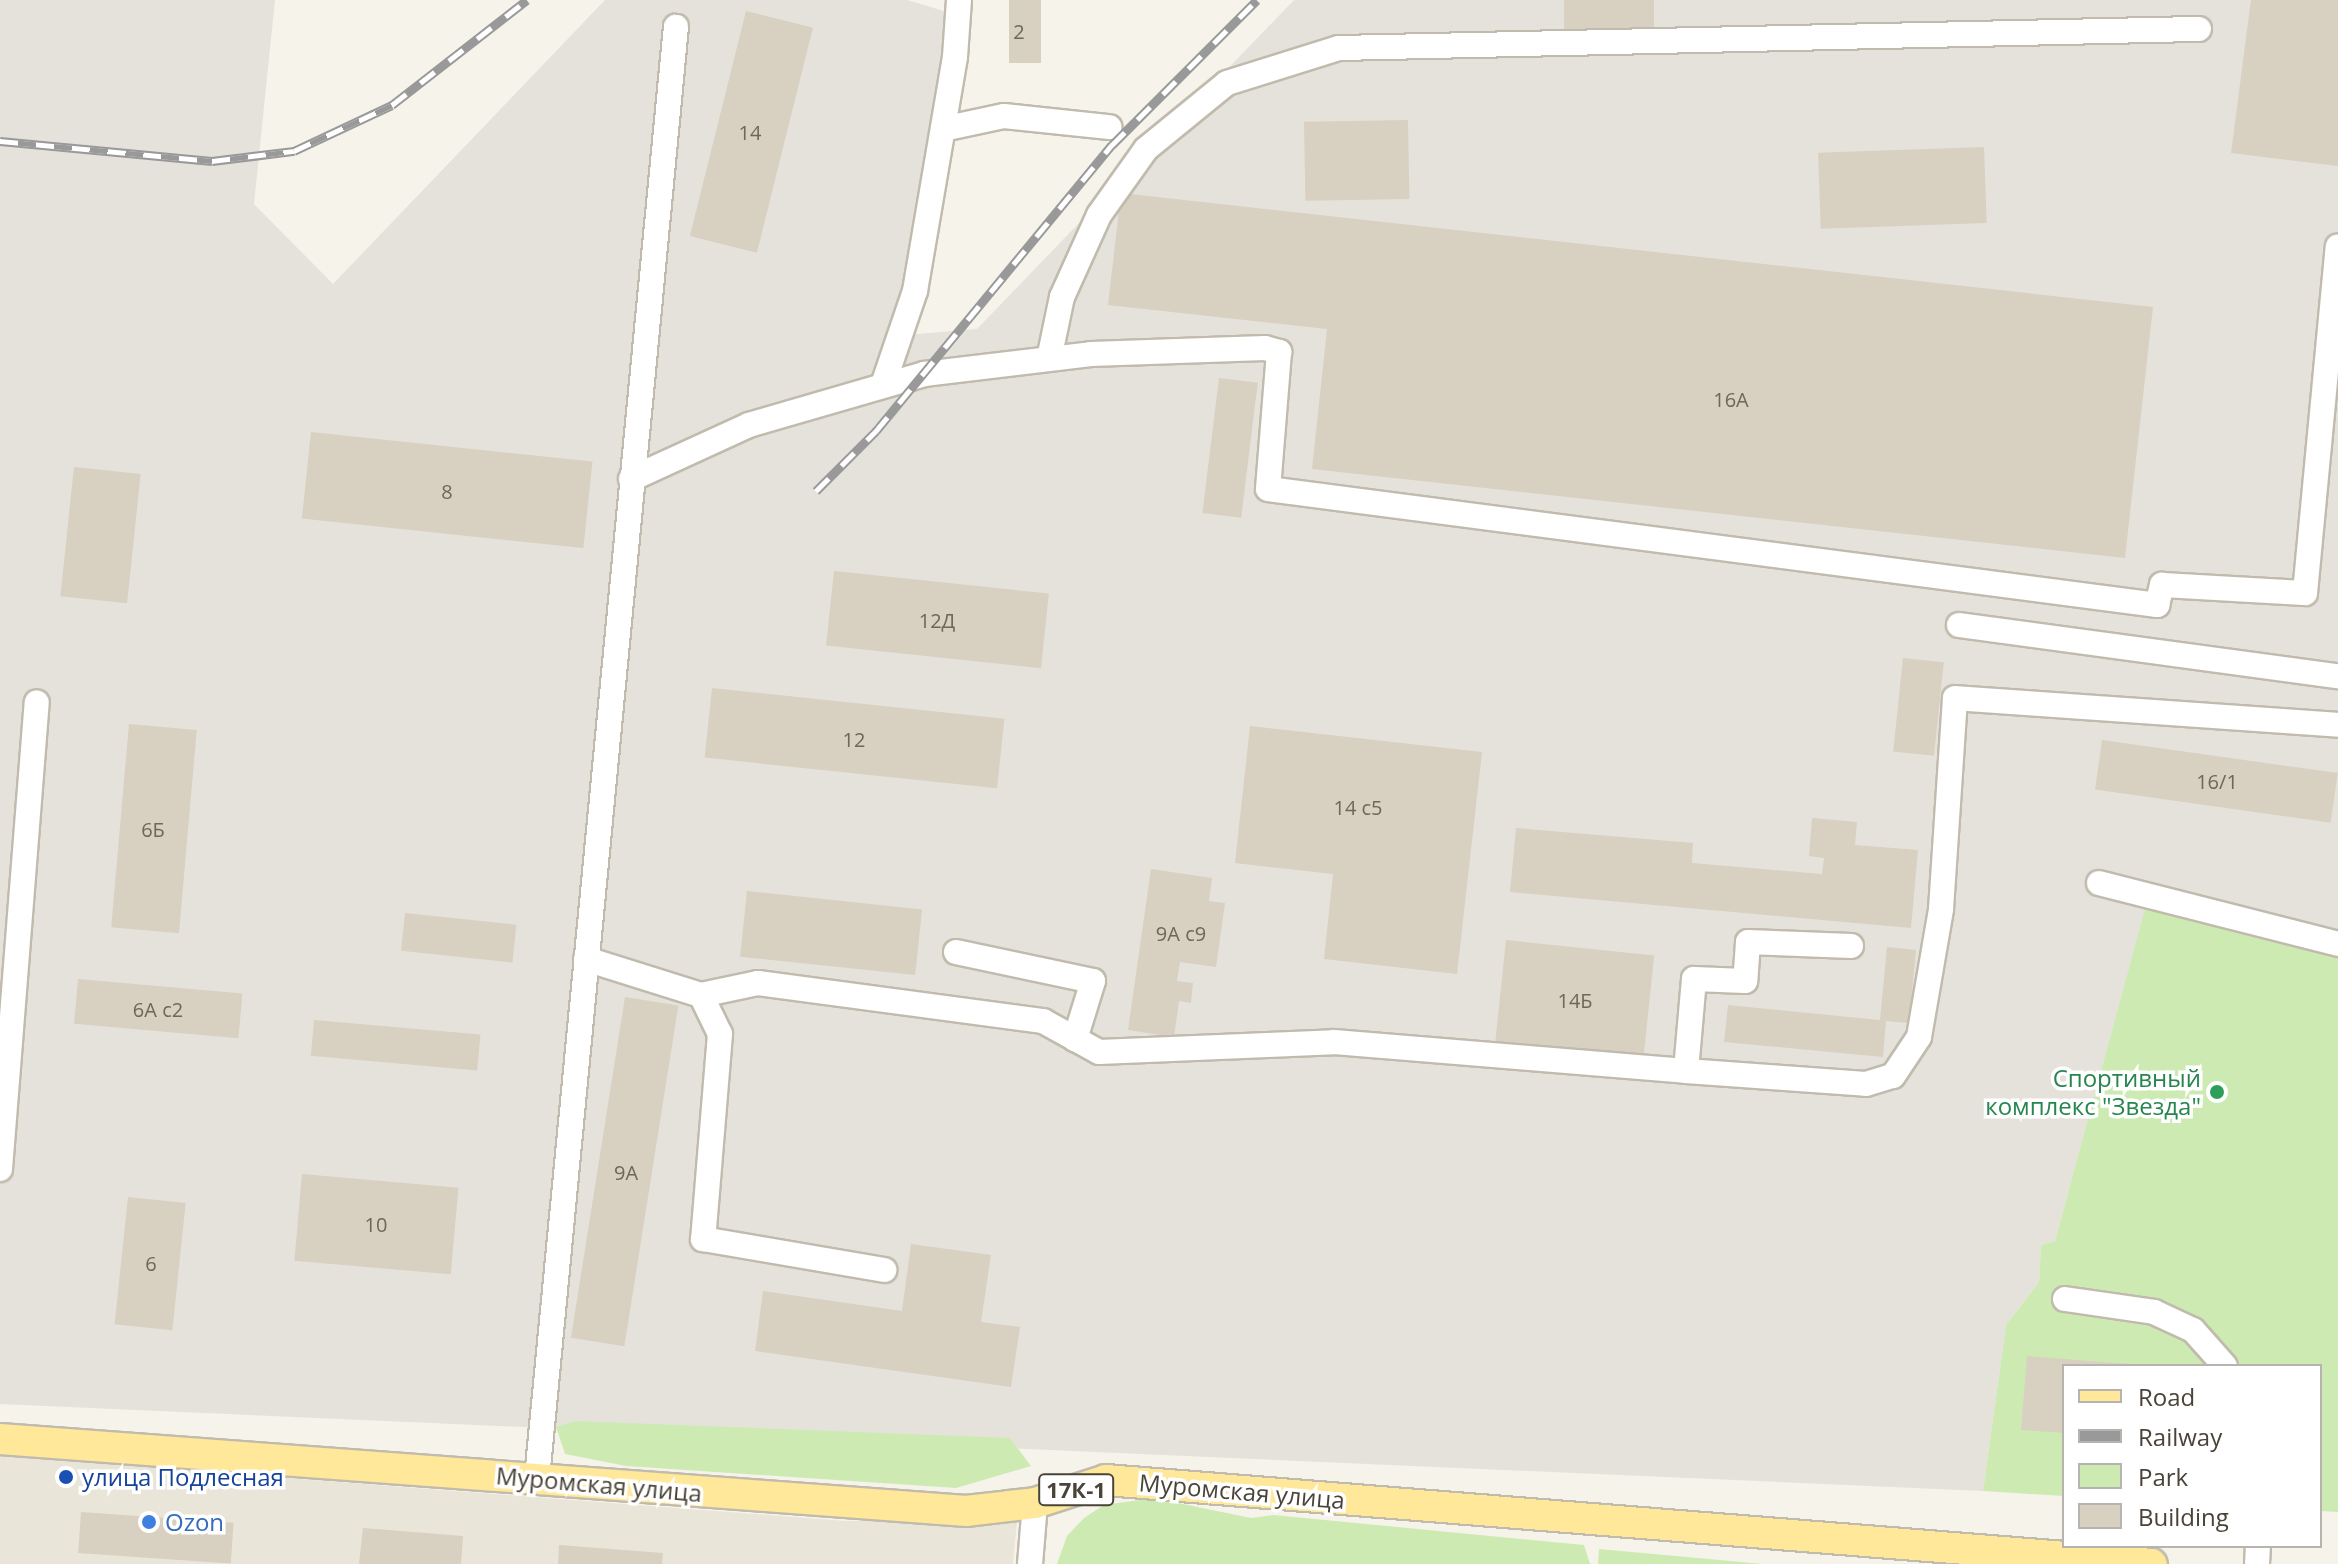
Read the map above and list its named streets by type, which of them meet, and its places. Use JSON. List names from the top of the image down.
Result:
{
  "streets": {
    "main road": ["Муромская улица", "17К-1"]
  },
  "places": ["Спортивный комплекс \"Звезда\"", "улица Подлесная", "Ozon"],
  "house_numbers": [
    "2",
    "14",
    "16А",
    "8",
    "12Д",
    "12",
    "16/1",
    "14 с5",
    "6Б",
    "9А с9",
    "14Б",
    "6А с2",
    "9А",
    "10",
    "6"
  ],
  "legend": [
    "Road",
    "Railway",
    "Park",
    "Building"
  ]
}
